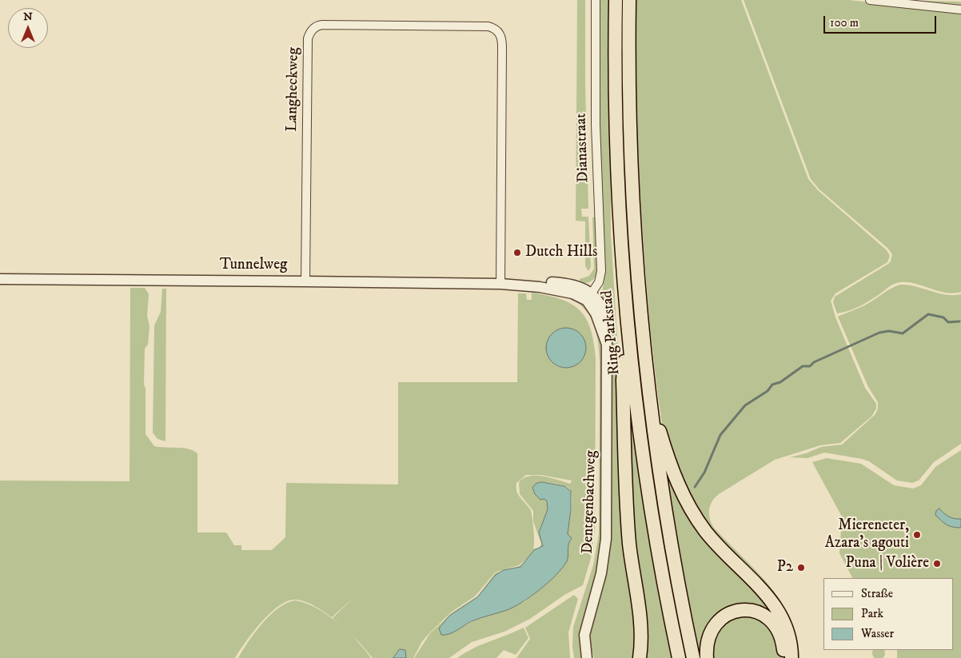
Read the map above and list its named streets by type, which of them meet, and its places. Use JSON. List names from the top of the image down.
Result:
{
  "streets": {
    "highway": ["Ring Parkstad"],
    "street": [
      "Langheckweg",
      "Dianastraat",
      "Tunnelweg",
      "Dentgenbachweg"
    ]
  },
  "crossings": [
    ["Langheckweg", "Tunnelweg"],
    ["Dianastraat", "Tunnelweg"],
    ["Dianastraat", "Dentgenbachweg"],
    ["Tunnelweg", "Dentgenbachweg"]
  ],
  "places": [
    "Dutch Hills",
    "Miereneter, Azara's agouti",
    "Puna | Volière",
    "P2"
  ],
  "legend": ["Straße", "Park", "Wasser"],
  "scale_bar": "100 m",
  "north": "top"
}
